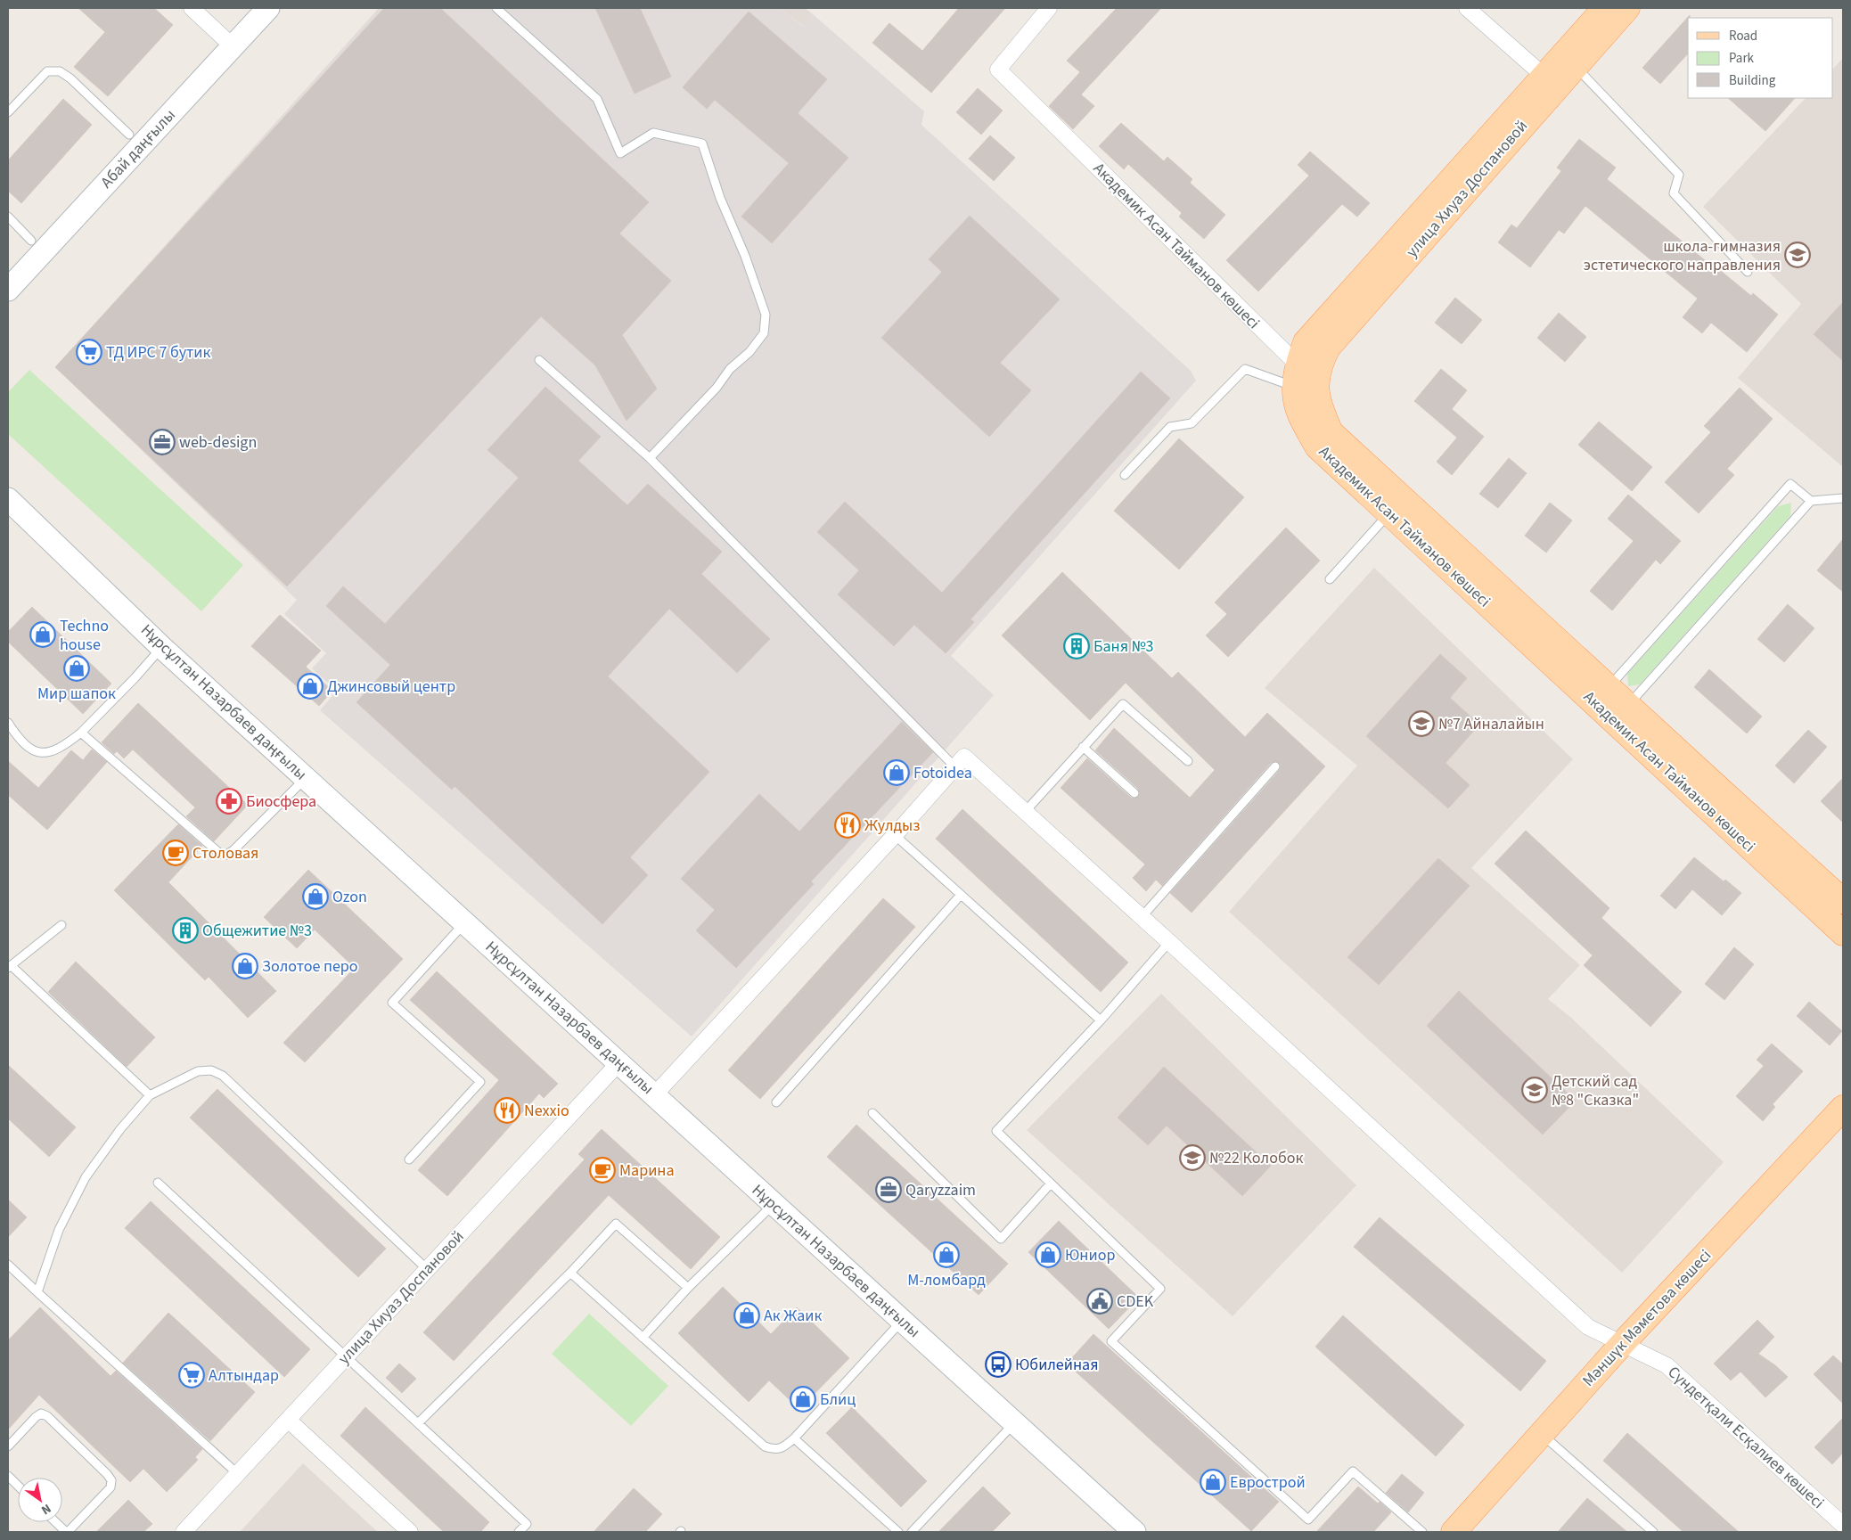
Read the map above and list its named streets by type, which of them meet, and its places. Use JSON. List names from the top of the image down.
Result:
{
  "streets": {
    "main road": [
      "Абай даңғылы",
      "улица Хиуаз Доспановой",
      "Академик Асан Тайманов көшесі",
      "Нұрсұлтан Назарбаев даңғылы",
      "Мәншүк Мәметова көшесі"
    ],
    "street": ["Сүндетқали Есқалиев көшесі"]
  },
  "crossings": [
    ["улица Хиуаз Доспановой", "Академик Асан Тайманов көшесі"],
    ["улица Хиуаз Доспановой", "Нұрсұлтан Назарбаев даңғылы"],
    ["Мәншүк Мәметова көшесі", "Сүндетқали Есқалиев көшесі"]
  ],
  "places": {
    "school or university": [
      "школа-гимназия эстетического направления",
      "№7 Айналайын",
      "Детский сад №8 \"Сказка\"",
      "№22 Колобок"
    ],
    "supermarket": ["ТД ИРС 7 бутик", "Алтындар"],
    "office": ["web-design", "Qaryzzaim"],
    "shop": [
      "Techno house",
      "Мир шапок",
      "Джинсовый центр",
      "Fotoidea",
      "Ozon",
      "Золотое перо",
      "М-ломбард",
      "Юниор",
      "Ак Жаик",
      "Блиц",
      "Еврострой"
    ],
    "building": ["Баня №3", "Общежитие №3"],
    "pharmacy": ["Биосфера"],
    "restaurant": ["Жулдыз", "Nexxio"],
    "cafe": ["Столовая", "Марина"],
    "public building": ["CDEK"],
    "bus stop": ["Юбилейная"]
  },
  "legend": ["Road", "Park", "Building"],
  "north": "bottom right"
}
